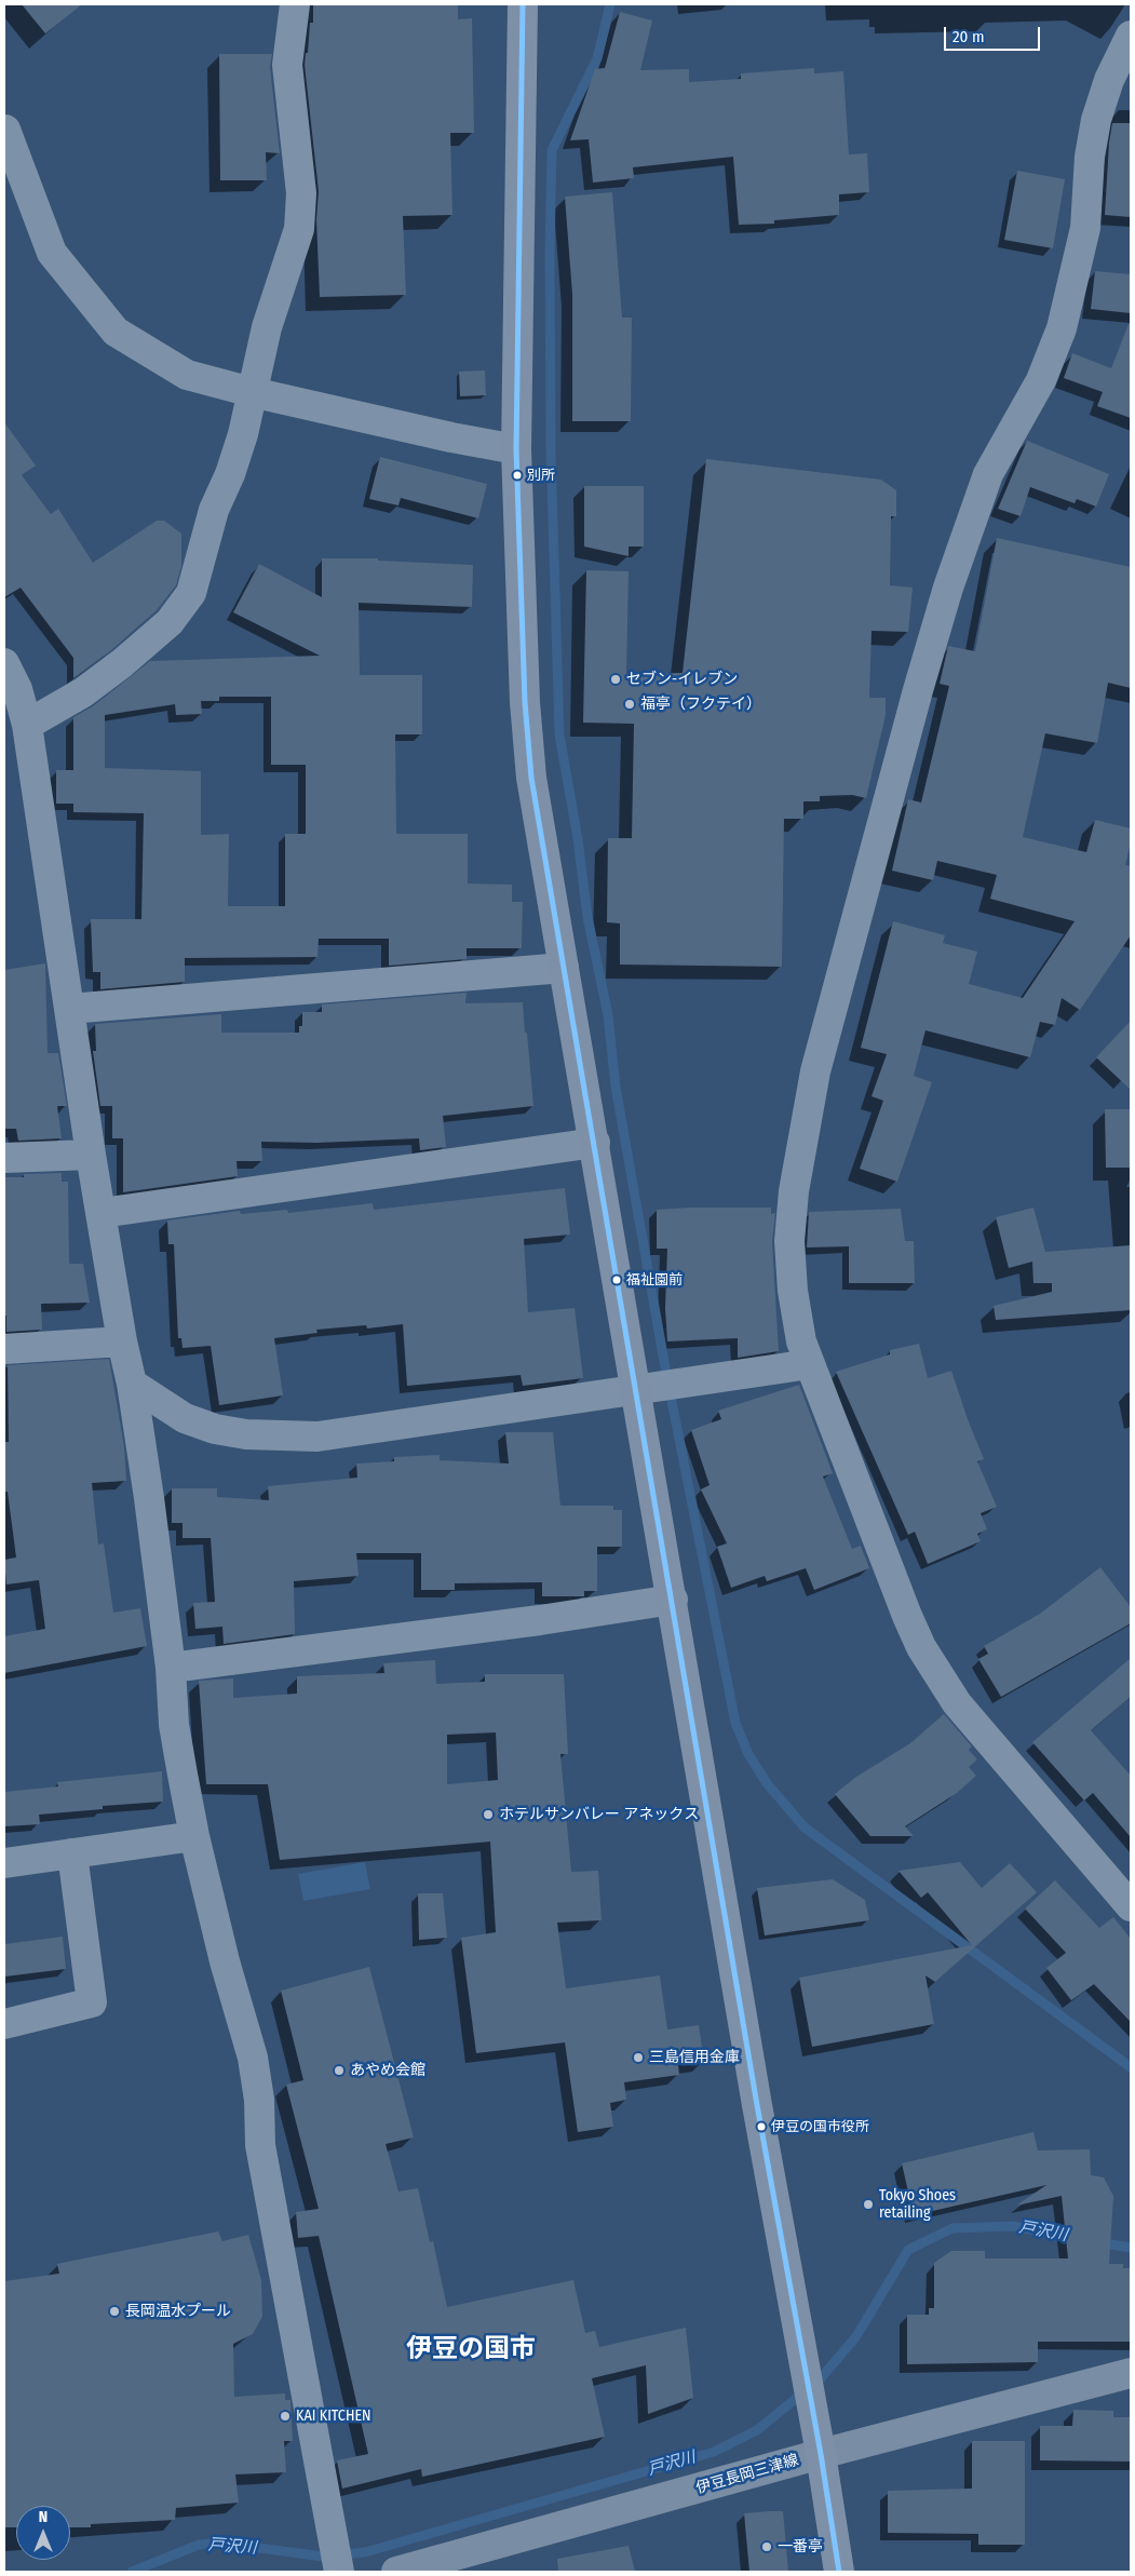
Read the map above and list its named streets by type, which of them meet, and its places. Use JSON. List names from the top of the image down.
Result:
{
  "streets": {
    "main road": ["伊豆長岡三津線"]
  },
  "districts": ["伊豆の国市"],
  "water": ["戸沢川"],
  "places": [
    "別所",
    "セブン-イレブン",
    "福亭（フクテイ）",
    "福祉園前",
    "ホテルサンバレー アネックス",
    "三島信用金庫",
    "あやめ会館",
    "伊豆の国市役所",
    "Tokyo Shoes retailing",
    "長岡温水プール",
    "KAI KITCHEN",
    "一番亭"
  ],
  "scale_bar": "20 m",
  "north": "top"
}
